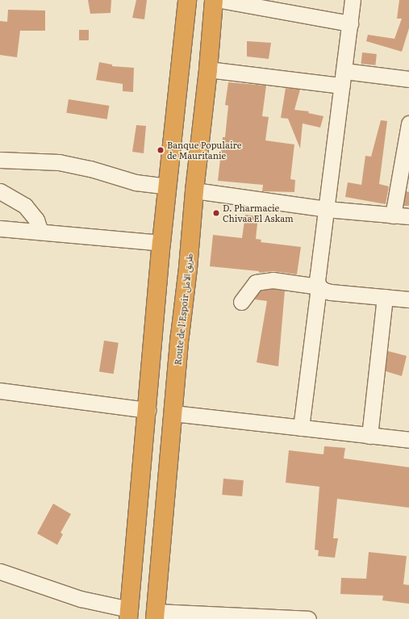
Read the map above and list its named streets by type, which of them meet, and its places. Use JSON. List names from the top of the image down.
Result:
{
  "streets": {
    "highway": ["Route de l’Espoir طريق الأمل"]
  },
  "places": ["Banque Populaire de Mauritanie", "D. Pharmacie Chivaa El Askam"]
}
